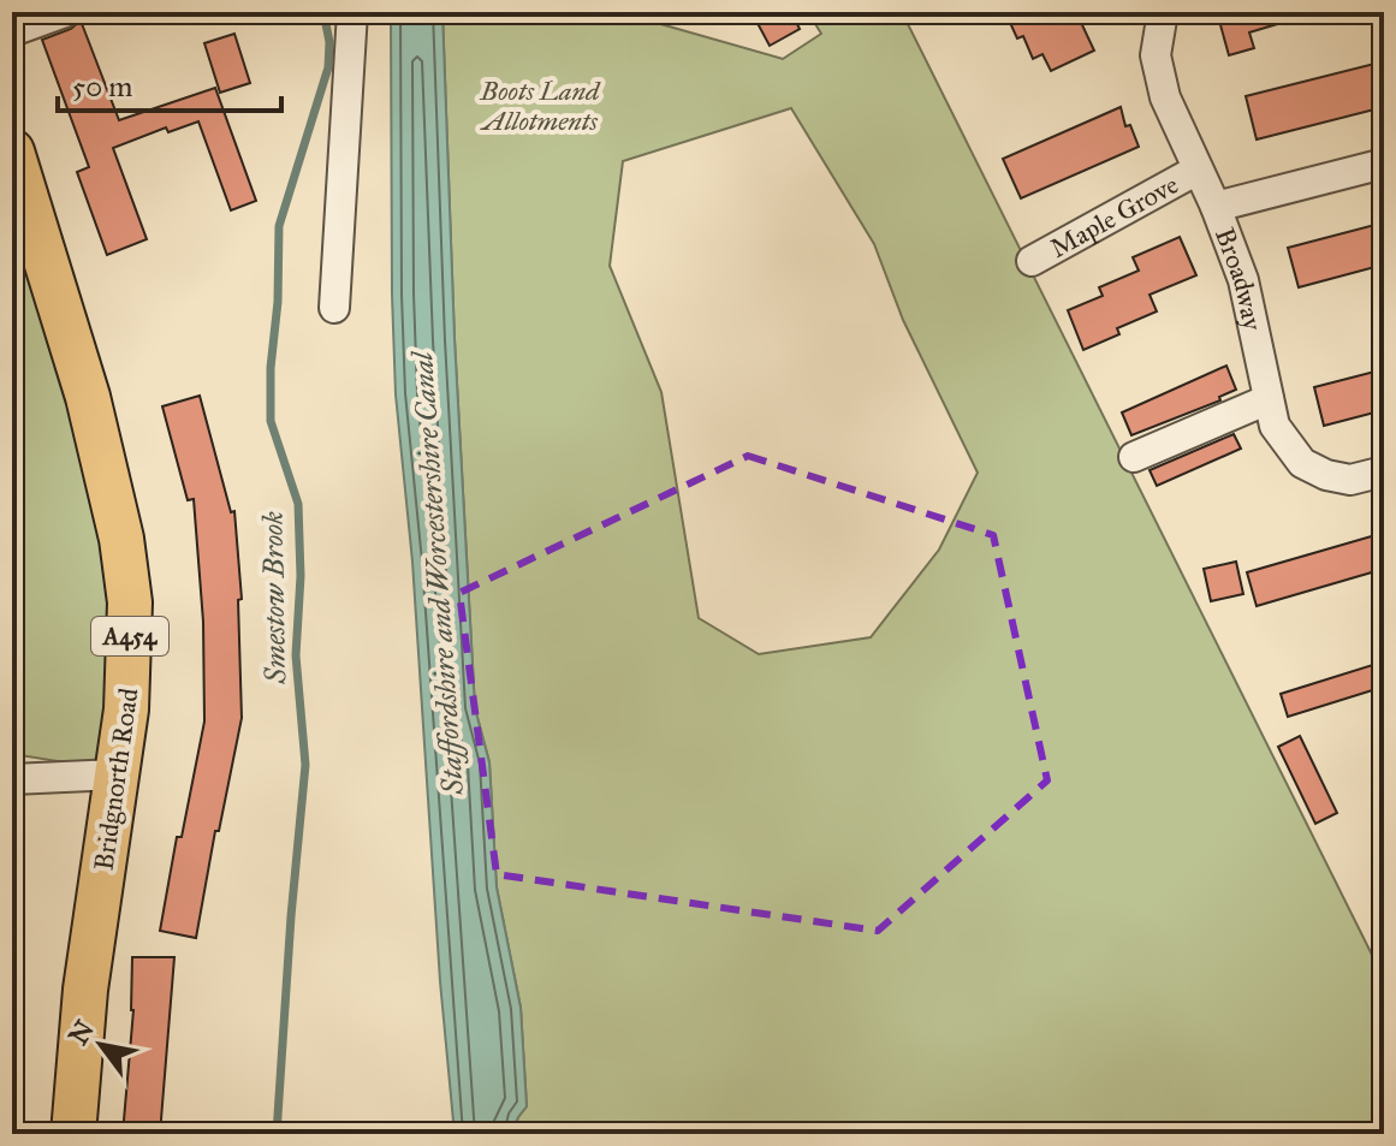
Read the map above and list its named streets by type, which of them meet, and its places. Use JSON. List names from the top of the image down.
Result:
{
  "streets": {
    "highway": ["A454", "Bridgnorth Road"],
    "street": ["Maple Grove", "Broadway"]
  },
  "crossings": [
    ["Maple Grove", "Broadway"]
  ],
  "water": ["Staffordshire and Worcestershire Canal", "Smestow Brook"],
  "parks": ["Boots Land Allotments"],
  "scale_bar": "50 m",
  "north": "top left"
}
